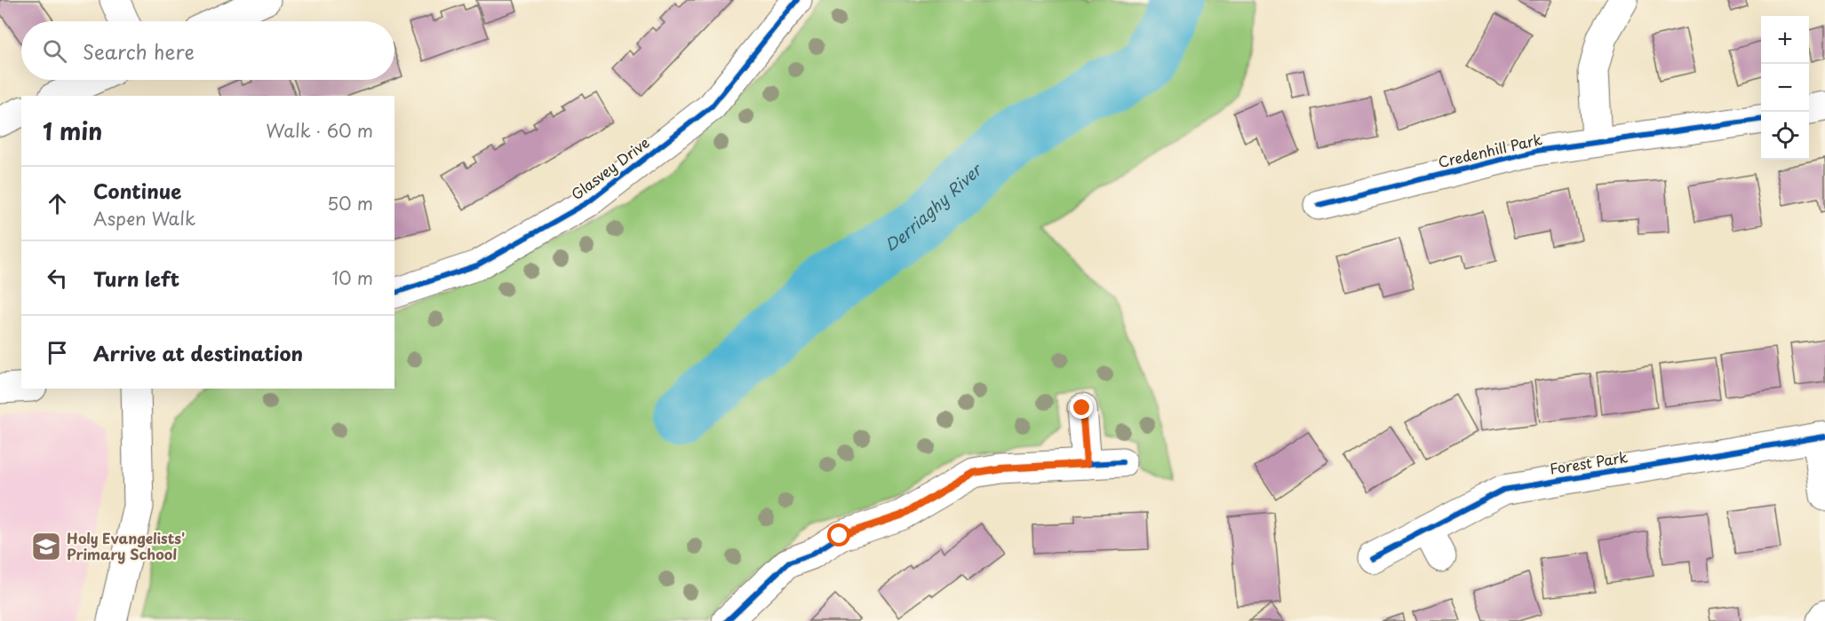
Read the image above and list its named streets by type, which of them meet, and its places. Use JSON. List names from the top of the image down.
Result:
{
  "streets": {
    "street": ["Credenhill Park", "Glasvey Drive", "Forest Park"]
  },
  "water": ["Derriaghy River"],
  "places": {
    "school or university": ["Holy Evangelists' Primary School"]
  },
  "page": {
    "map_buttons": ["+", "−"],
    "search": "Search here",
    "heading": ["1 min", "Walk · 60 m"],
    "list": [
      ["Continue", "Aspen Walk", "50 m"],
      ["Turn left", "10 m"],
      "Arrive at destination"
    ]
  }
}
